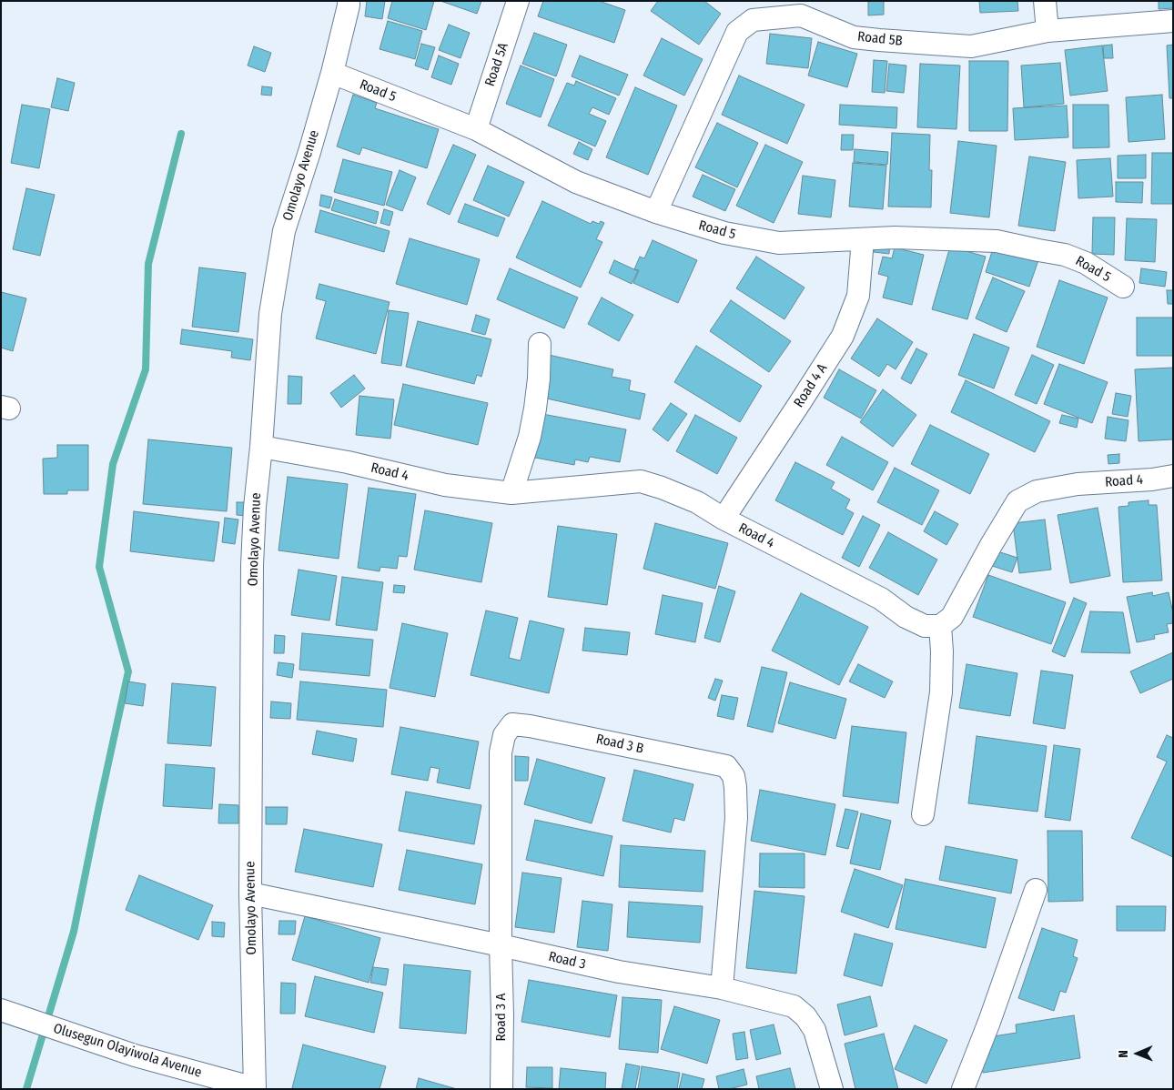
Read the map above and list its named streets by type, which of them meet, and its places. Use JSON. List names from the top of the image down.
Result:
{
  "streets": {
    "street": [
      "Road 5B",
      "Road 5A",
      "Road 5",
      "Omolayo Avenue",
      "Road 4 A",
      "Road 4",
      "Road 3 B",
      "Road 3",
      "Road 3 A",
      "Olusegun Olayiwola Avenue"
    ]
  },
  "crossings": [
    ["Road 5B", "Road 5"],
    ["Road 5A", "Road 5"],
    ["Road 5", "Omolayo Avenue"],
    ["Road 5", "Road 4 A"],
    ["Omolayo Avenue", "Road 4"],
    ["Omolayo Avenue", "Road 3"],
    ["Omolayo Avenue", "Olusegun Olayiwola Avenue"],
    ["Road 4 A", "Road 4"],
    ["Road 3 B", "Road 3"],
    ["Road 3 B", "Road 3 A"],
    ["Road 3", "Road 3 A"]
  ],
  "north": "left"
}
